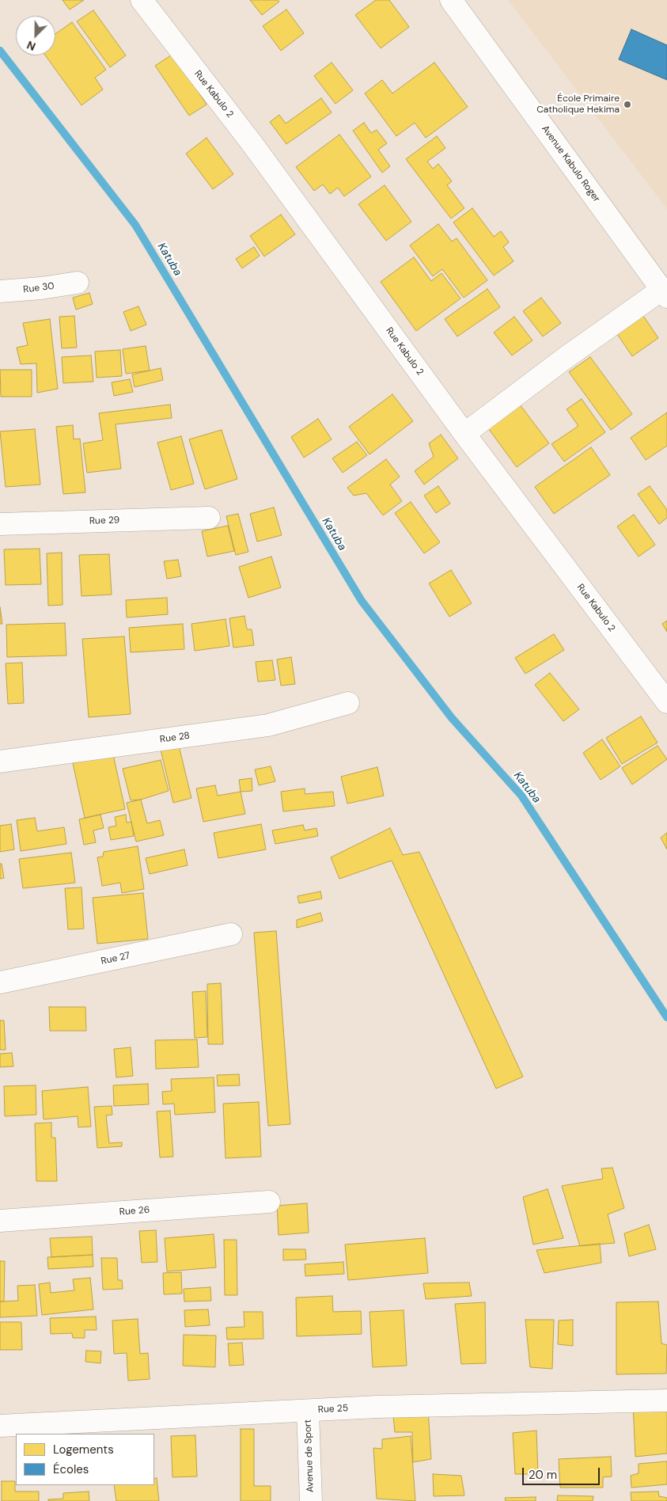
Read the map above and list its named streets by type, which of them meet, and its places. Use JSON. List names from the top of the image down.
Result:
{
  "streets": {
    "street": [
      "Rue Kabulo 2",
      "Avenue Kabulo Roger",
      "Rue 30",
      "Rue 29",
      "Rue 28",
      "Rue 27",
      "Rue 26",
      "Rue 25",
      "Avenue de Sport"
    ]
  },
  "crossings": [
    ["Rue 25", "Avenue de Sport"]
  ],
  "water": ["Katuba"],
  "places": ["École Primaire Catholique Hekima"],
  "legend": ["Logements", "Écoles"],
  "scale_bar": "20 m",
  "north": "bottom left"
}
